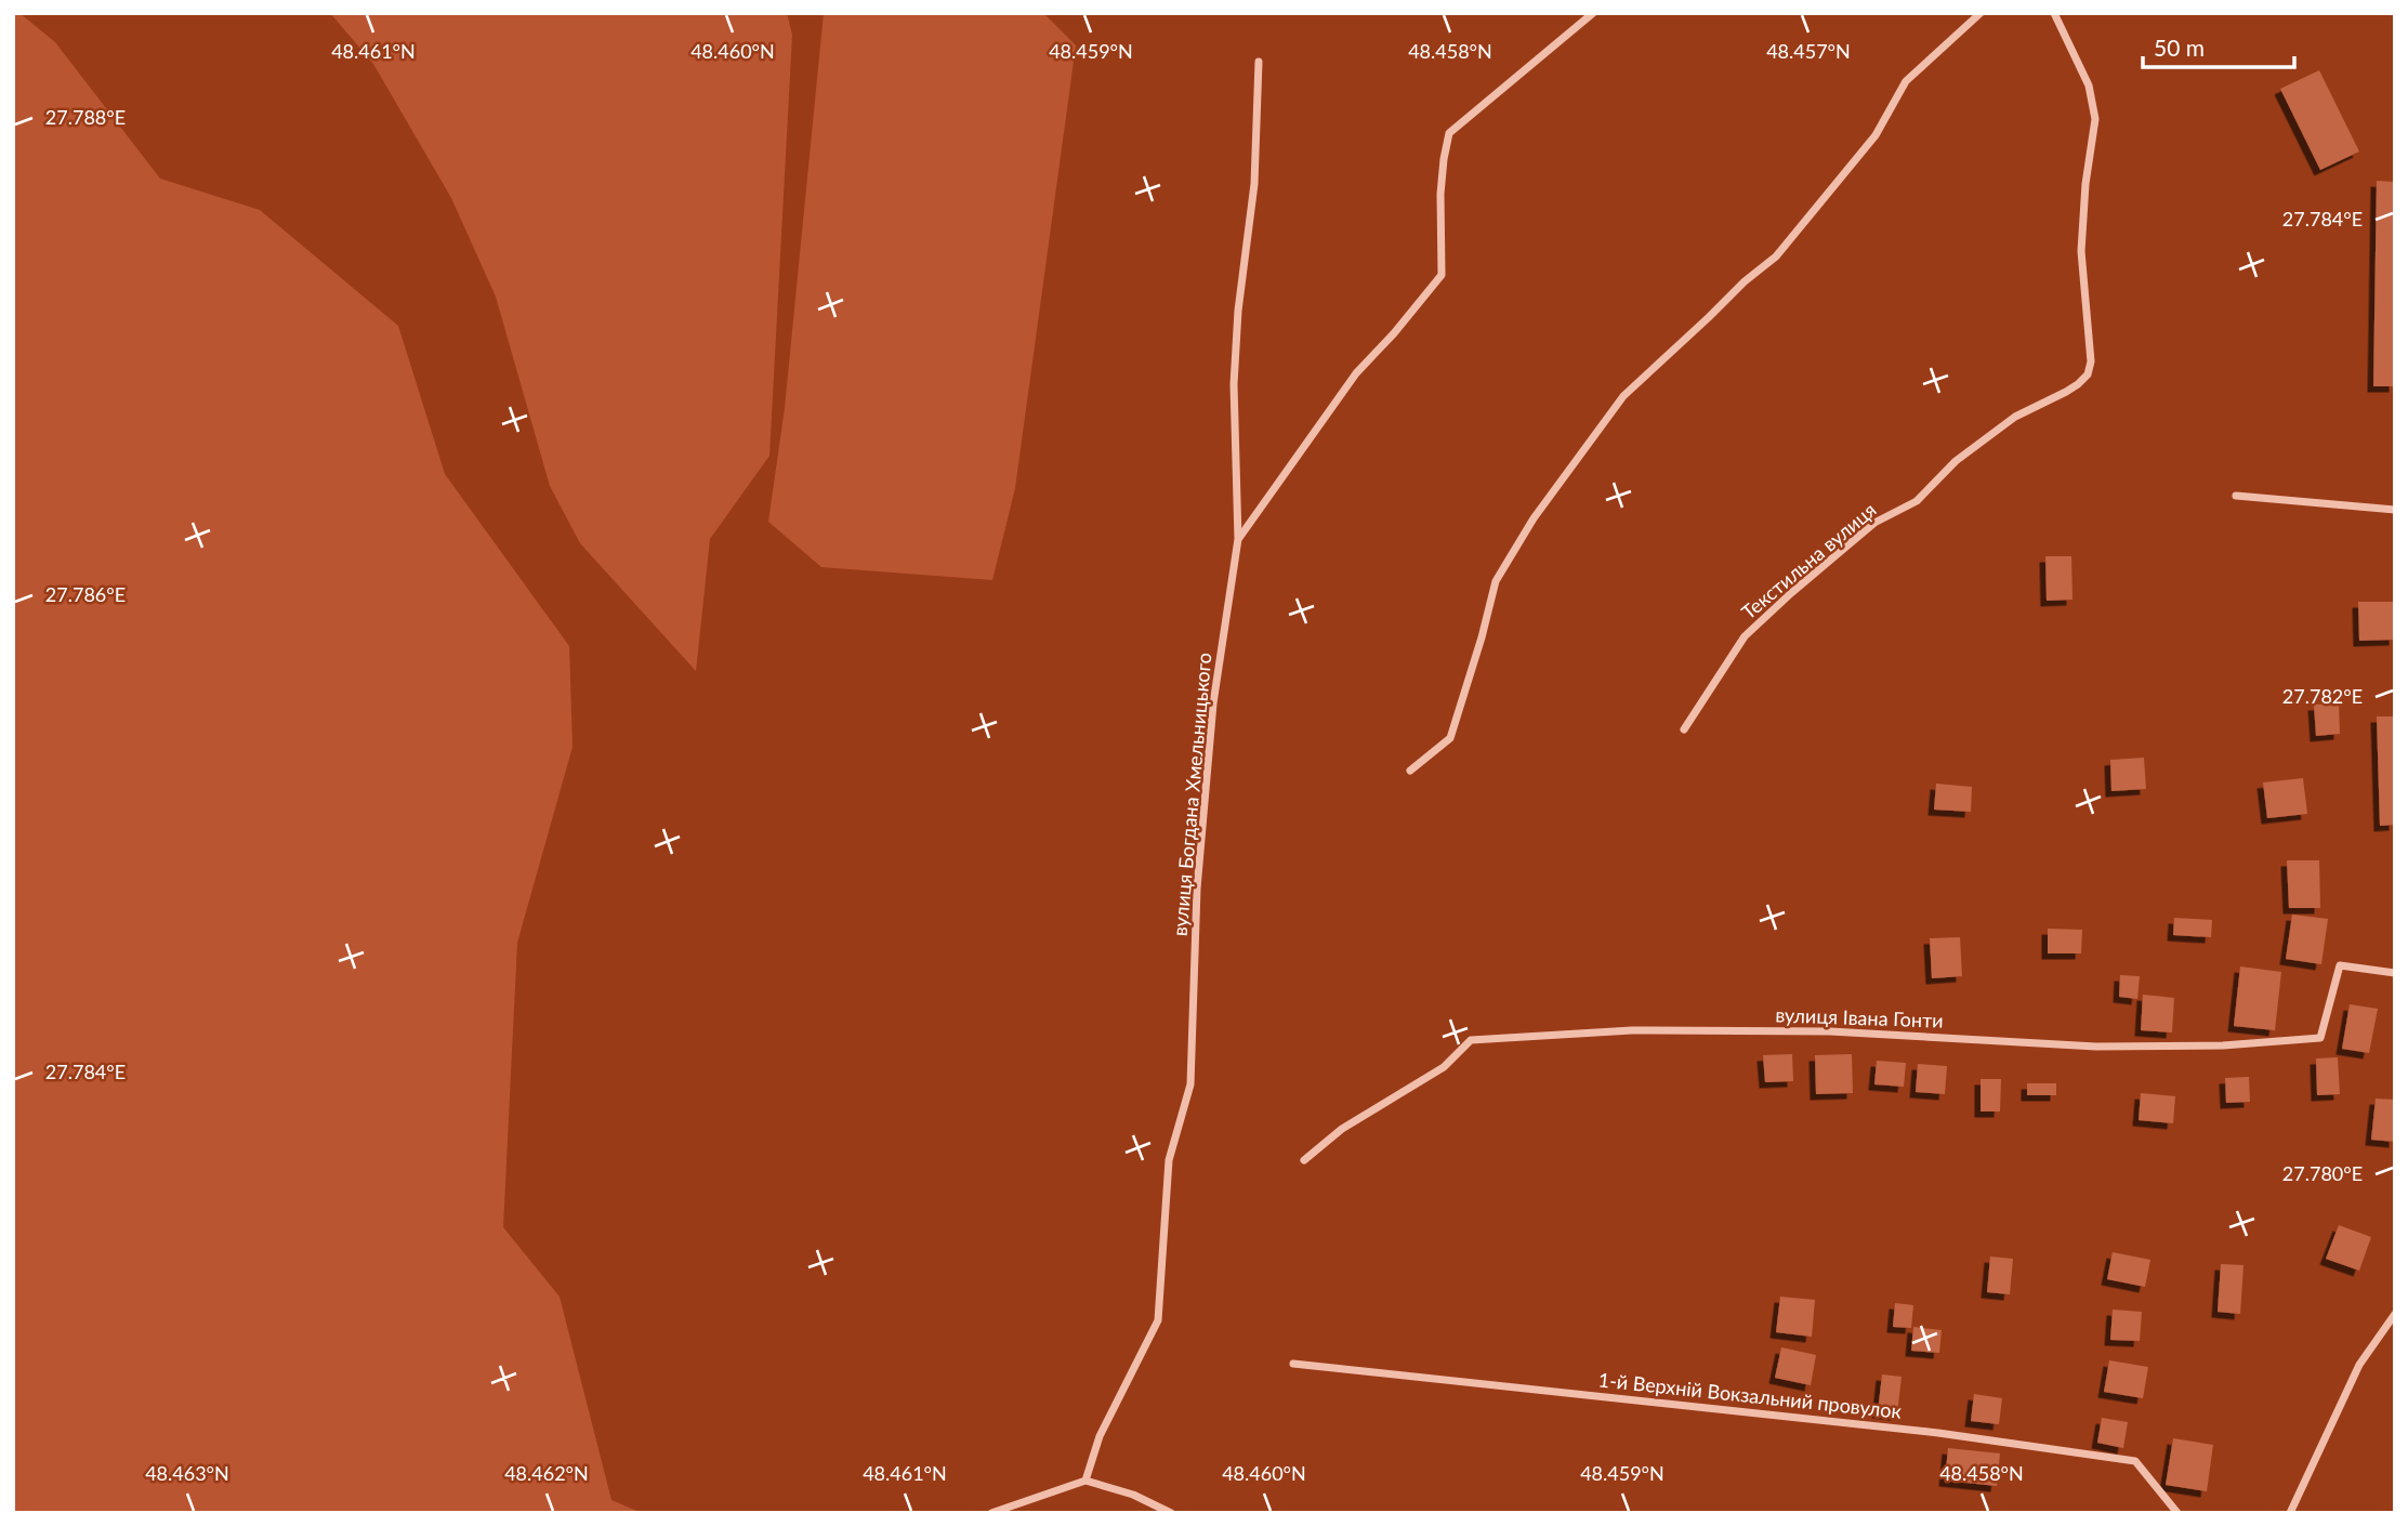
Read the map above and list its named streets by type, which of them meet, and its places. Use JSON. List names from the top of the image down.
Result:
{
  "streets": {
    "street": [
      "Текстильна вулиця",
      "вулиця Богдана Хмельницького",
      "вулиця Івана Гонти",
      "1-й Верхній Вокзальний провулок"
    ]
  },
  "scale_bar": "50 m",
  "coordinates": [
    "48.461°N",
    "48.460°N",
    "48.459°N",
    "48.458°N",
    "48.457°N",
    "27.788°E",
    "27.784°E",
    "27.786°E",
    "27.782°E",
    "27.780°E",
    "48.463°N",
    "48.462°N"
  ]
}
